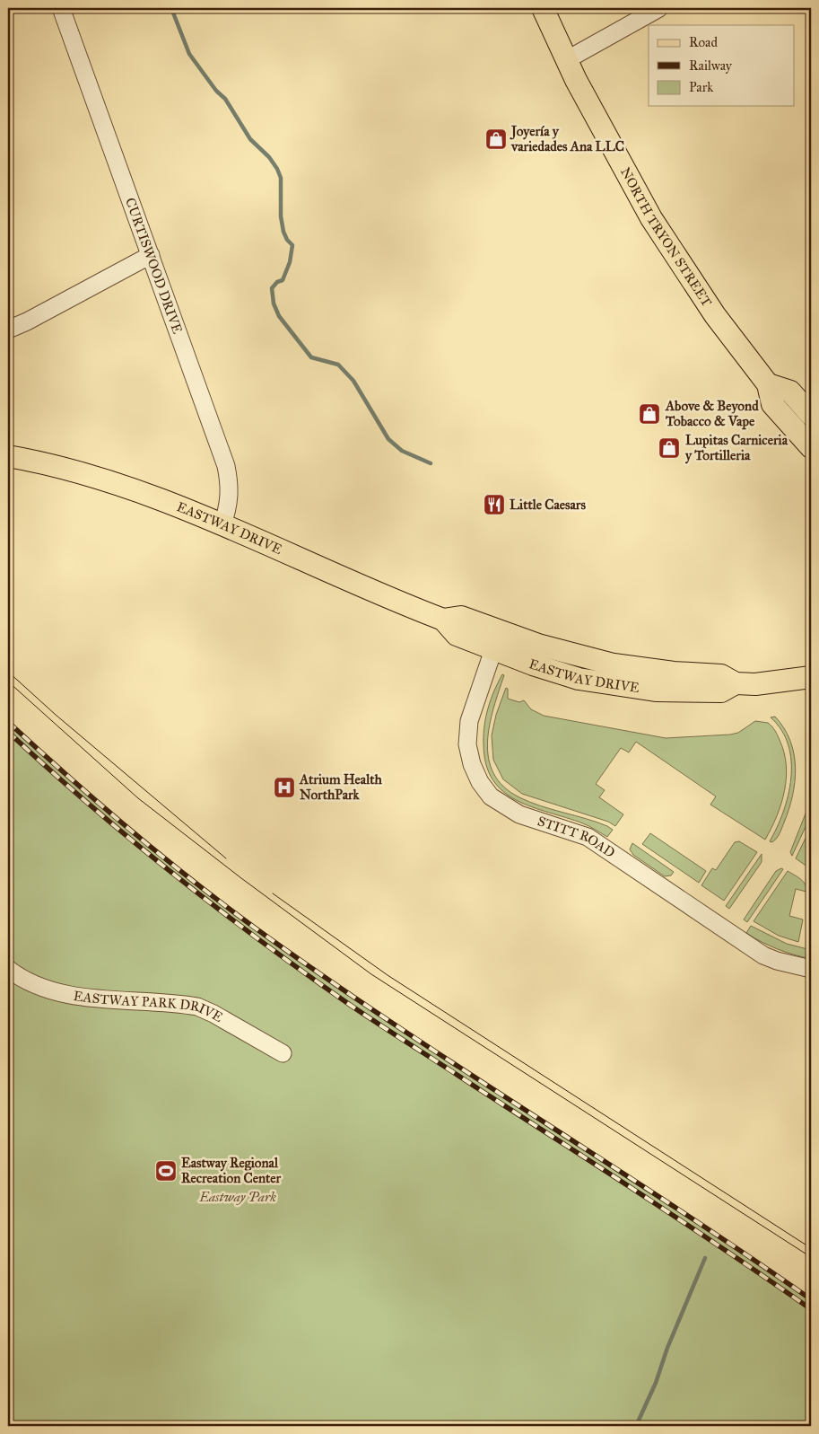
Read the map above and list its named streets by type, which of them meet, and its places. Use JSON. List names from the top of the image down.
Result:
{
  "streets": {
    "main road": ["NORTH TRYON STREET", "EASTWAY DRIVE"],
    "street": ["CURTISWOOD DRIVE", "STITT ROAD", "EASTWAY PARK DRIVE"]
  },
  "crossings": [
    ["CURTISWOOD DRIVE", "EASTWAY DRIVE"],
    ["EASTWAY DRIVE", "STITT ROAD"]
  ],
  "parks": ["Eastway Park"],
  "places": {
    "shop": ["Joyería y variedades Ana LLC", "Above & Beyond Tobacco & Vape", "Lupitas Carniceria y Tortilleria"],
    "restaurant": ["Little Caesars"],
    "hospital": ["Atrium Health NorthPark"],
    "sports": ["Eastway Regional Recreation Center"]
  },
  "legend": ["Road", "Railway", "Park"]
}
